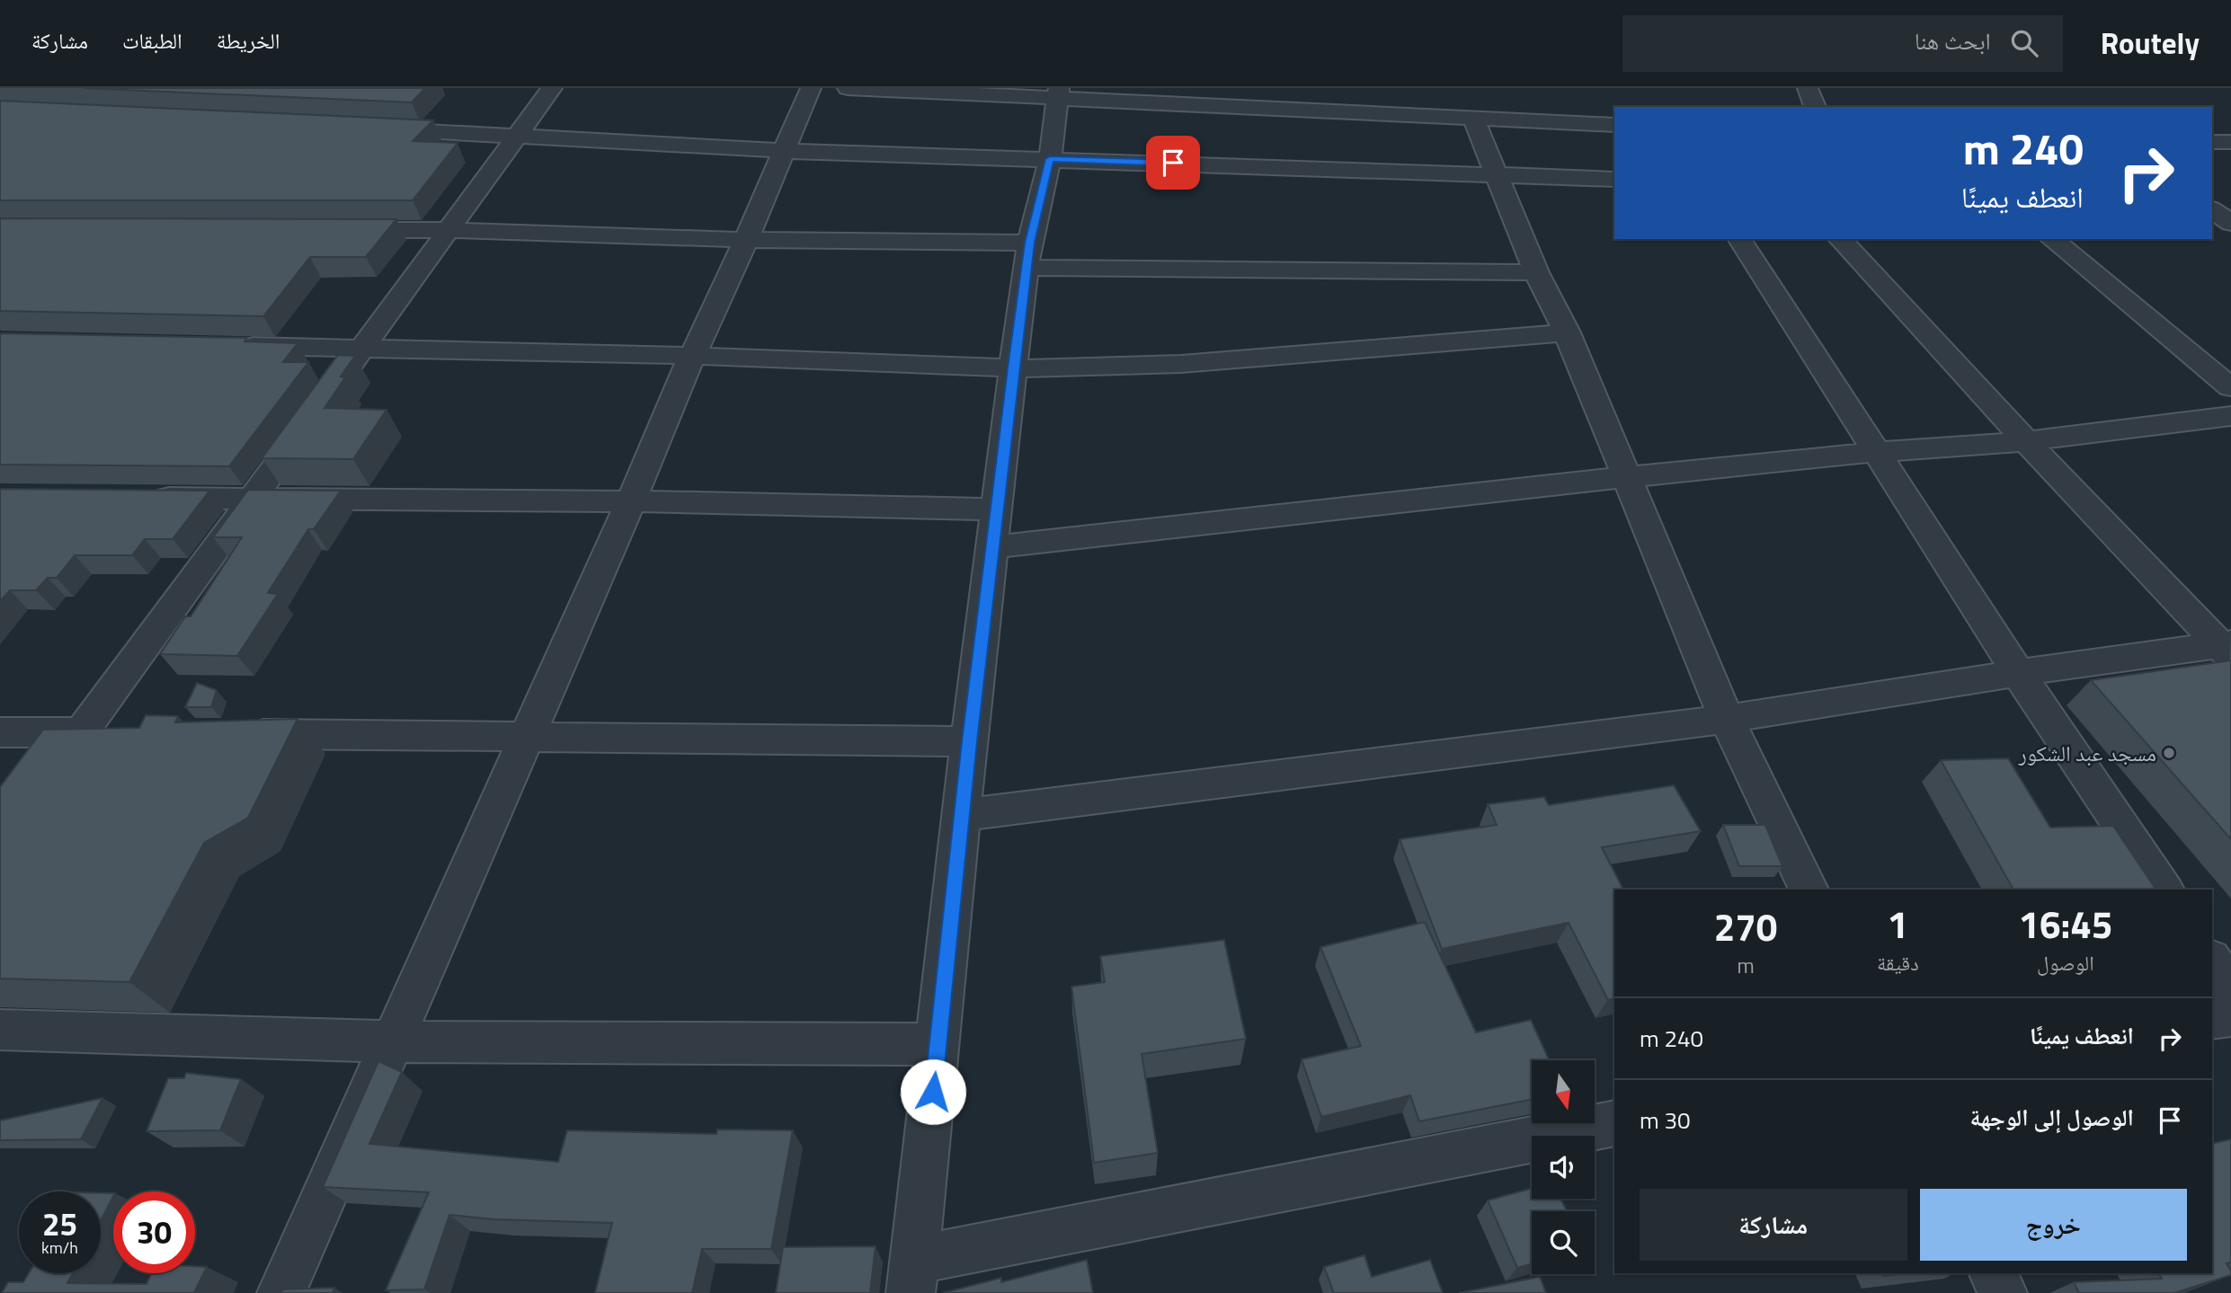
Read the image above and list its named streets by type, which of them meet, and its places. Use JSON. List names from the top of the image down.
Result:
{
  "places": ["مسجد عبد الشكور"],
  "north": "bottom",
  "page": {
    "header": "Routely",
    "search": "ابحث هنا",
    "nav": ["الخريطة", "الطبقات", "مشاركة"],
    "turn": ["240 m", "انعطف يمينًا"],
    "eta": [
      "16:45",
      "الوصول",
      "1",
      "دقيقة",
      "270",
      "m"
    ],
    "list": [
      {
        "name": "انعطف يمينًا",
        "value": "240 m"
      },
      {
        "name": "الوصول إلى الوجهة",
        "value": "30 m"
      }
    ],
    "buttons": ["خروج", "مشاركة"],
    "speed": "25 km/h",
    "limit": "30"
  }
}
